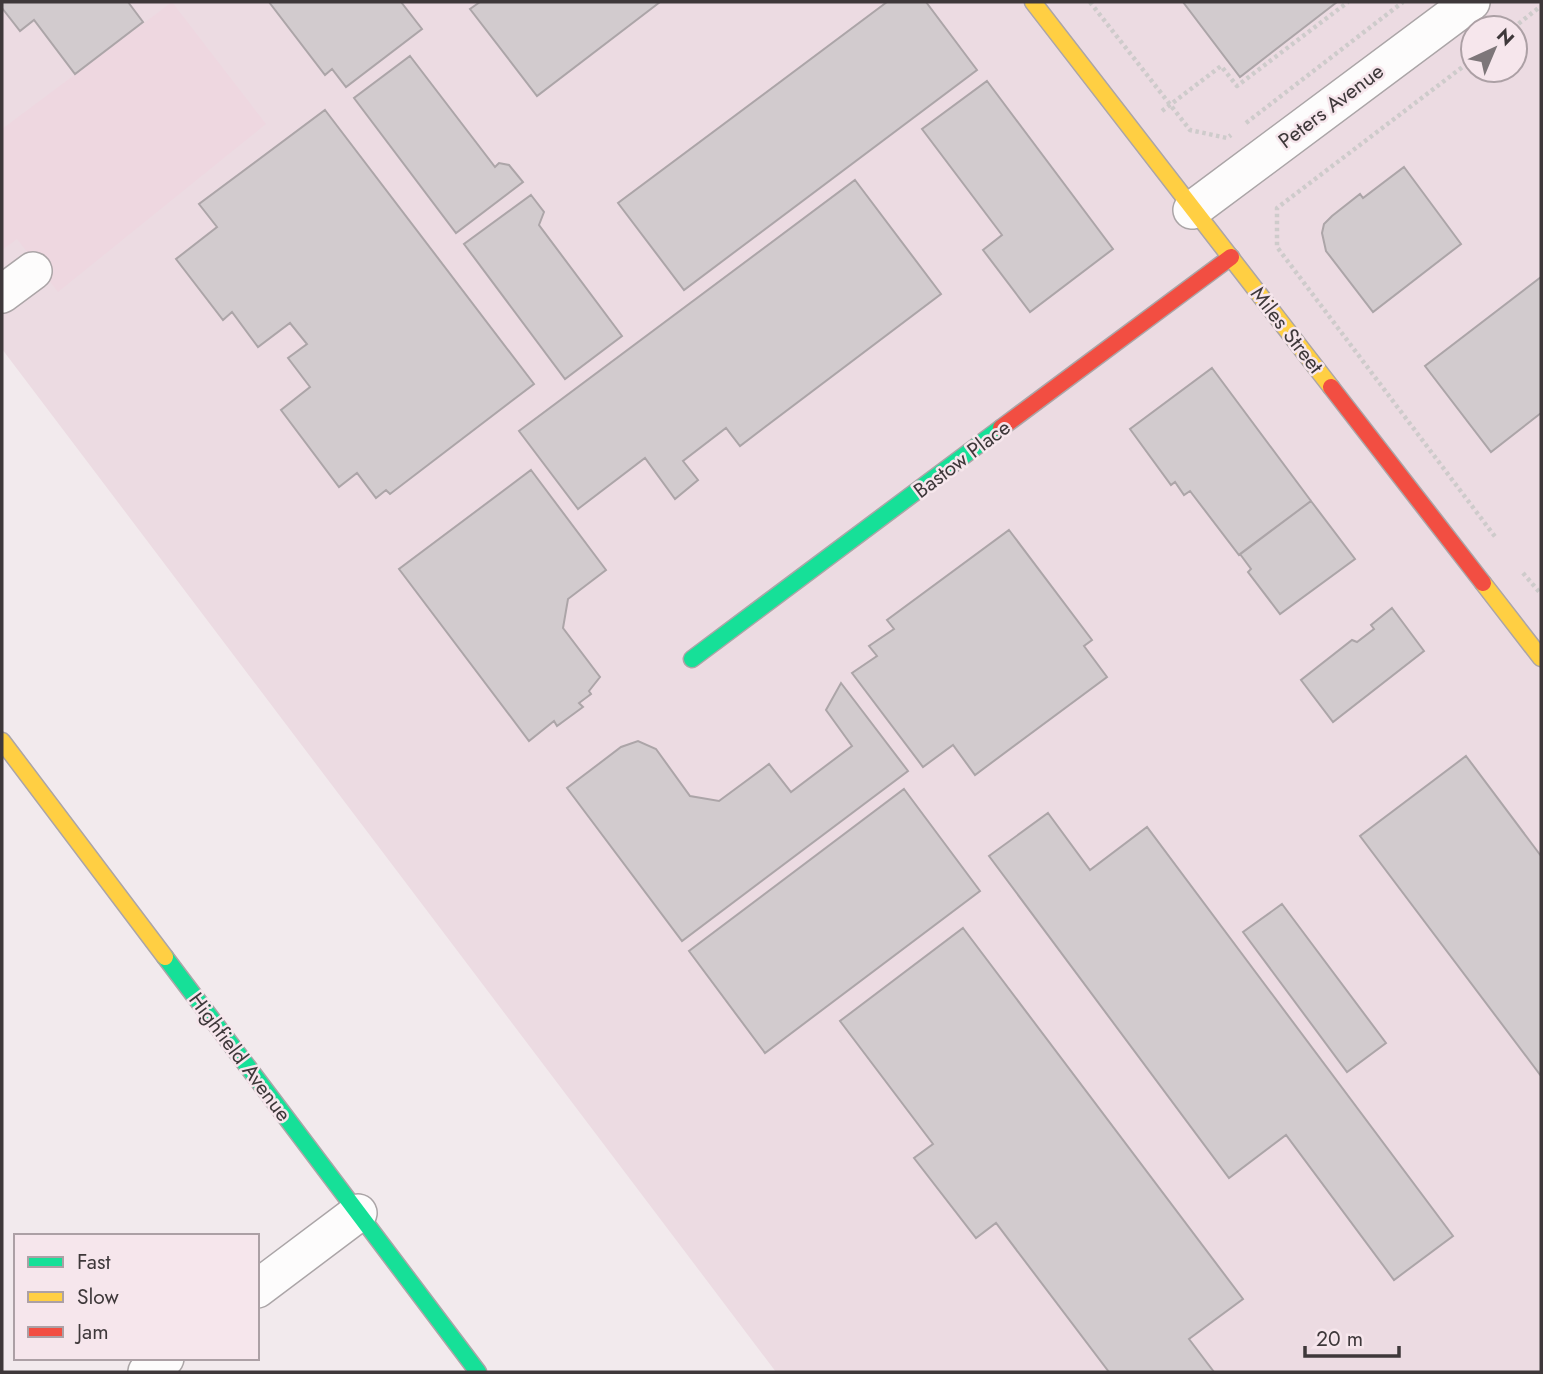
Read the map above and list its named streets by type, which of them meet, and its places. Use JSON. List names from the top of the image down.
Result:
{
  "streets": {
    "street": [
      "Peters Avenue",
      "Miles Street",
      "Bastow Place",
      "Highfield Avenue"
    ]
  },
  "crossings": [
    ["Peters Avenue", "Miles Street"],
    ["Miles Street", "Bastow Place"]
  ],
  "legend": ["Fast", "Slow", "Jam"],
  "scale_bar": "20 m",
  "north": "top right"
}
